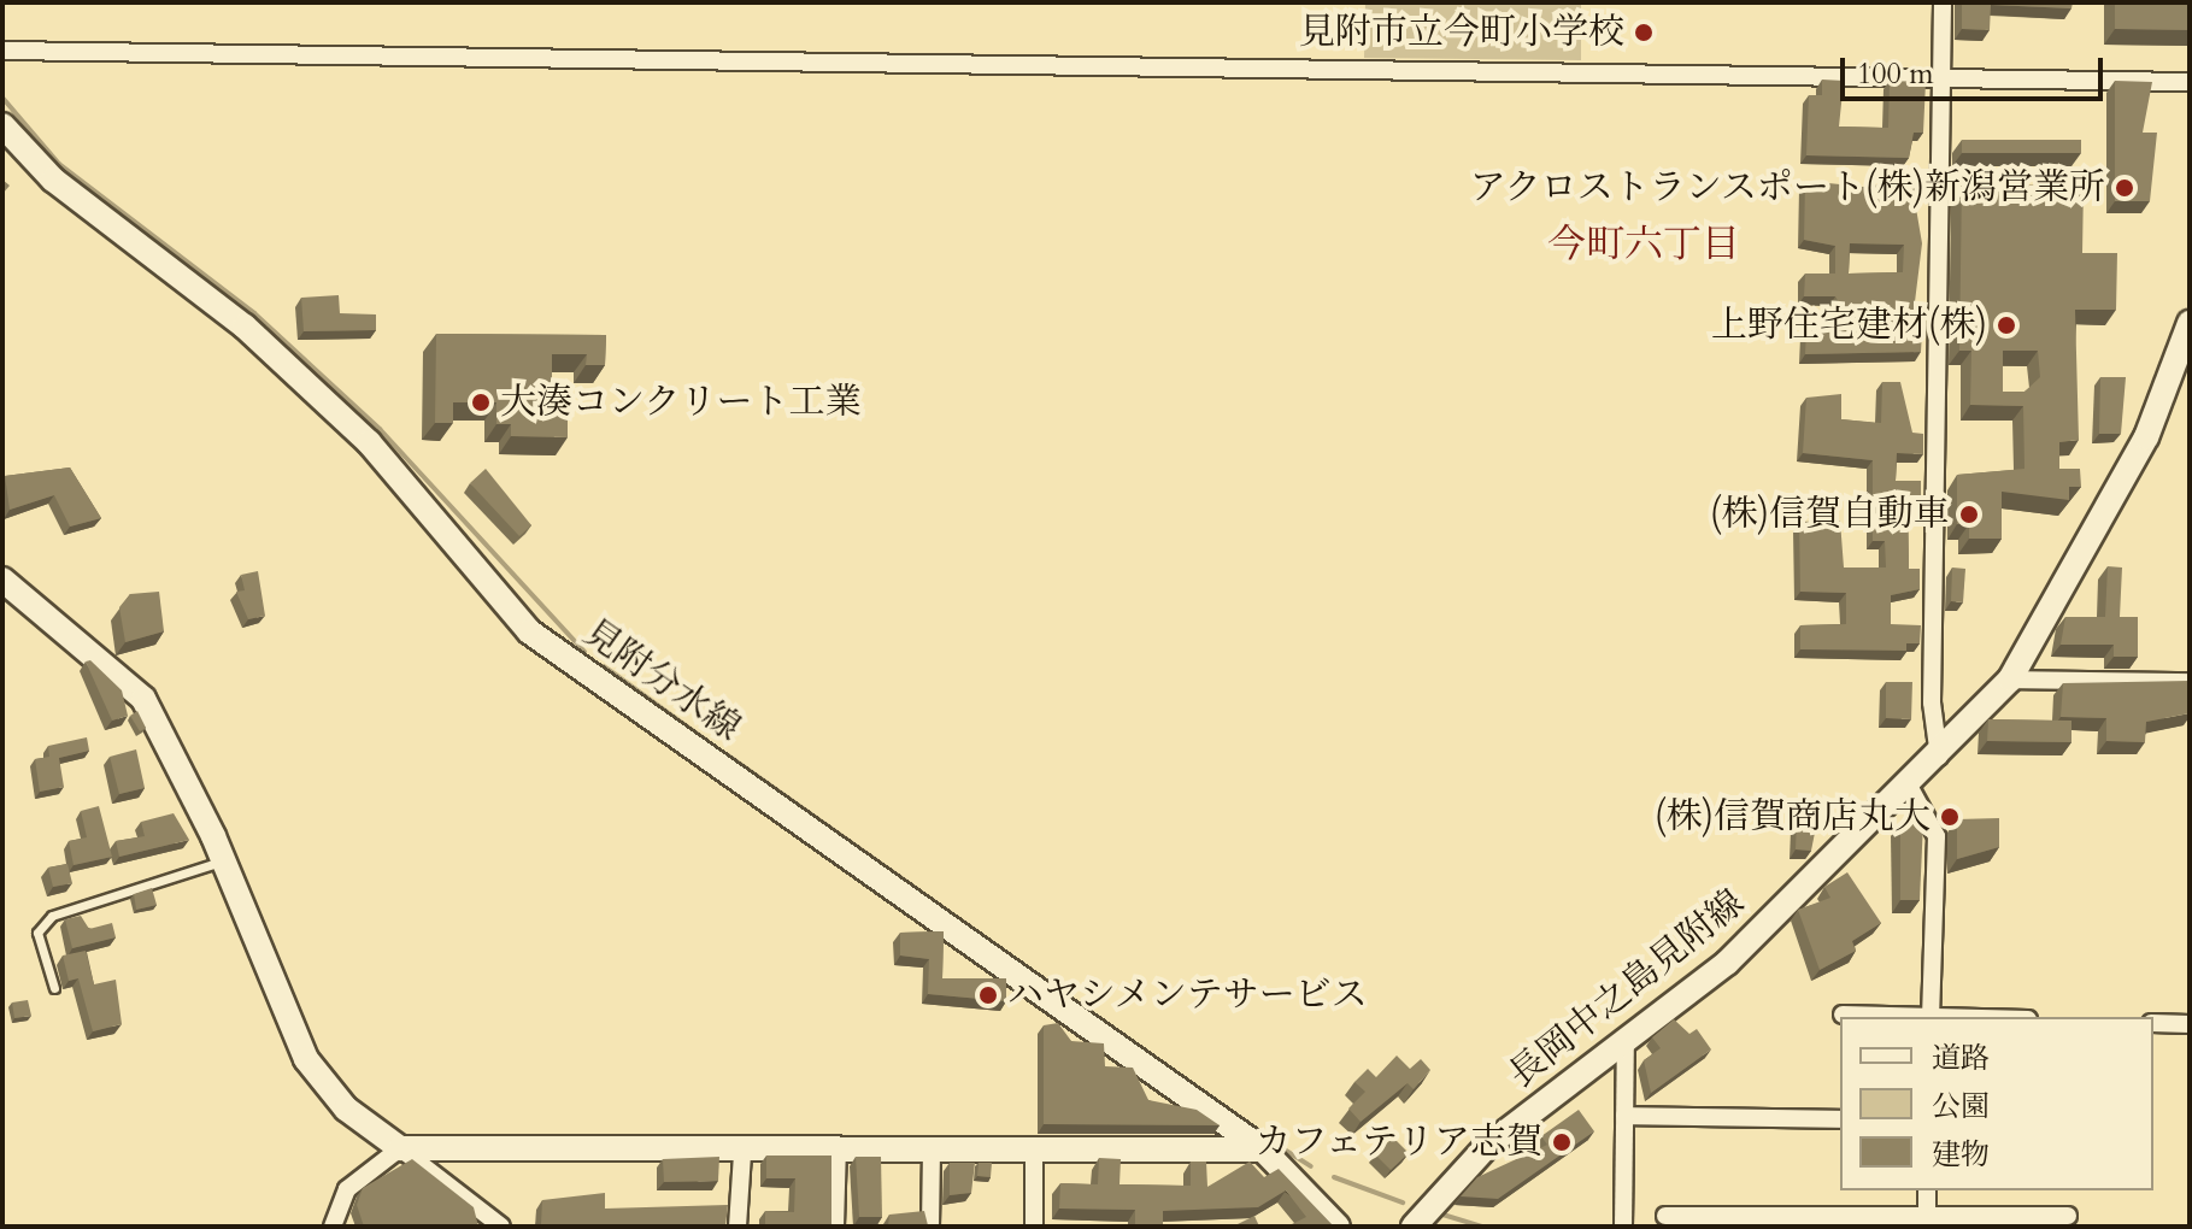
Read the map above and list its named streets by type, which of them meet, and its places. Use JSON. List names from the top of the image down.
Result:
{
  "streets": {
    "main road": ["見附分水線", "長岡中之島見附線"]
  },
  "districts": ["今町六丁目"],
  "places": [
    "見附市立今町小学校",
    "アクロストランスポート(株)新潟営業所",
    "上野住宅建材(株)",
    "大湊コンクリート工業",
    "(株)信賀自動車",
    "(株)信賀商店丸大",
    "ハヤシメンテサービス",
    "カフェテリア志賀"
  ],
  "legend": ["道路", "公園", "建物"],
  "scale_bar": "100 m"
}
